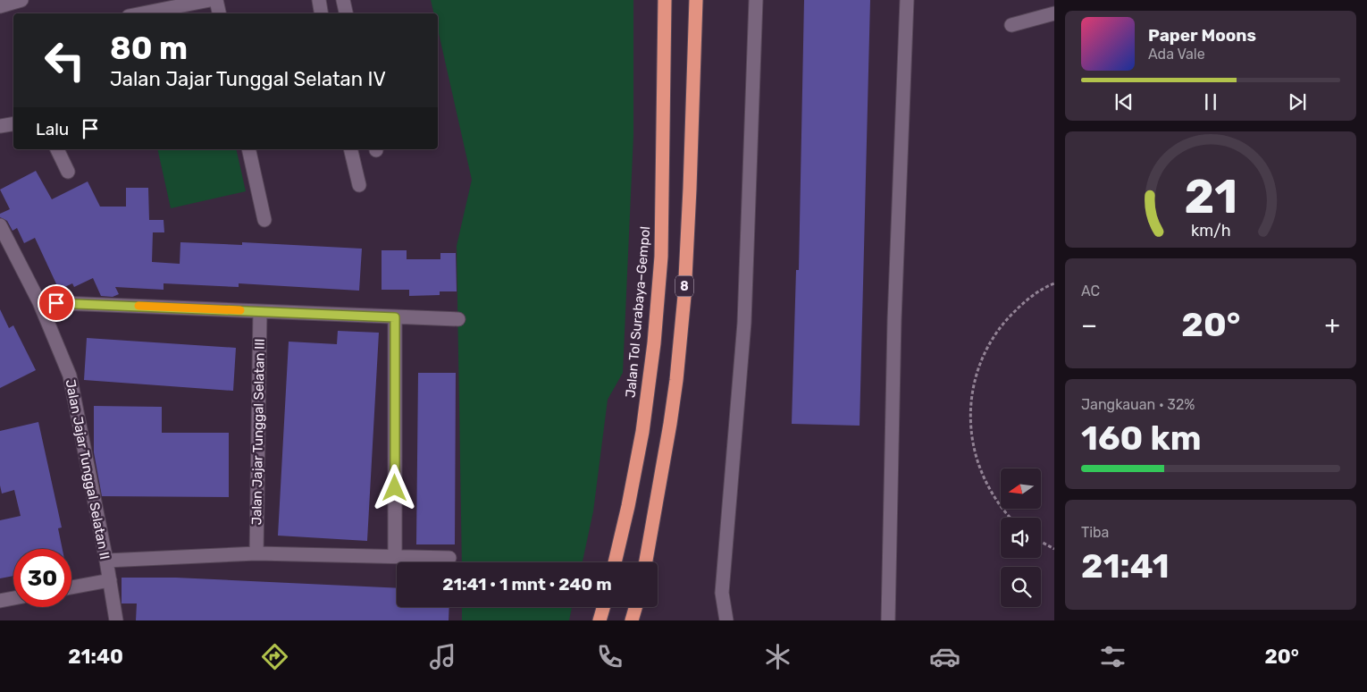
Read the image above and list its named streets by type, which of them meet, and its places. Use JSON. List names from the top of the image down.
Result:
{
  "streets": {
    "highway": ["8", "Jalan Tol Surabaya–Gempol"],
    "street": ["Jalan Jajar Tunggal Selatan III", "Jalan Jajar Tunggal Selatan II"]
  },
  "north": "left",
  "page": {
    "turn": ["80 m", "Jalan Jajar Tunggal Selatan IV"],
    "song": ["Paper Moons", "Ada Vale"],
    "then": "Lalu",
    "tile": [
      "AC",
      ["Jangkauan · 32%", "160 km"],
      ["Tiba", "21:41"]
    ],
    "heat": ["−", "20°", "+"],
    "limit": "30",
    "trip": "21:41 · 1 mnt · 240 m",
    "tabs": ["21:40", "20°"],
    "gauge": ["21", "km/h"]
  }
}
